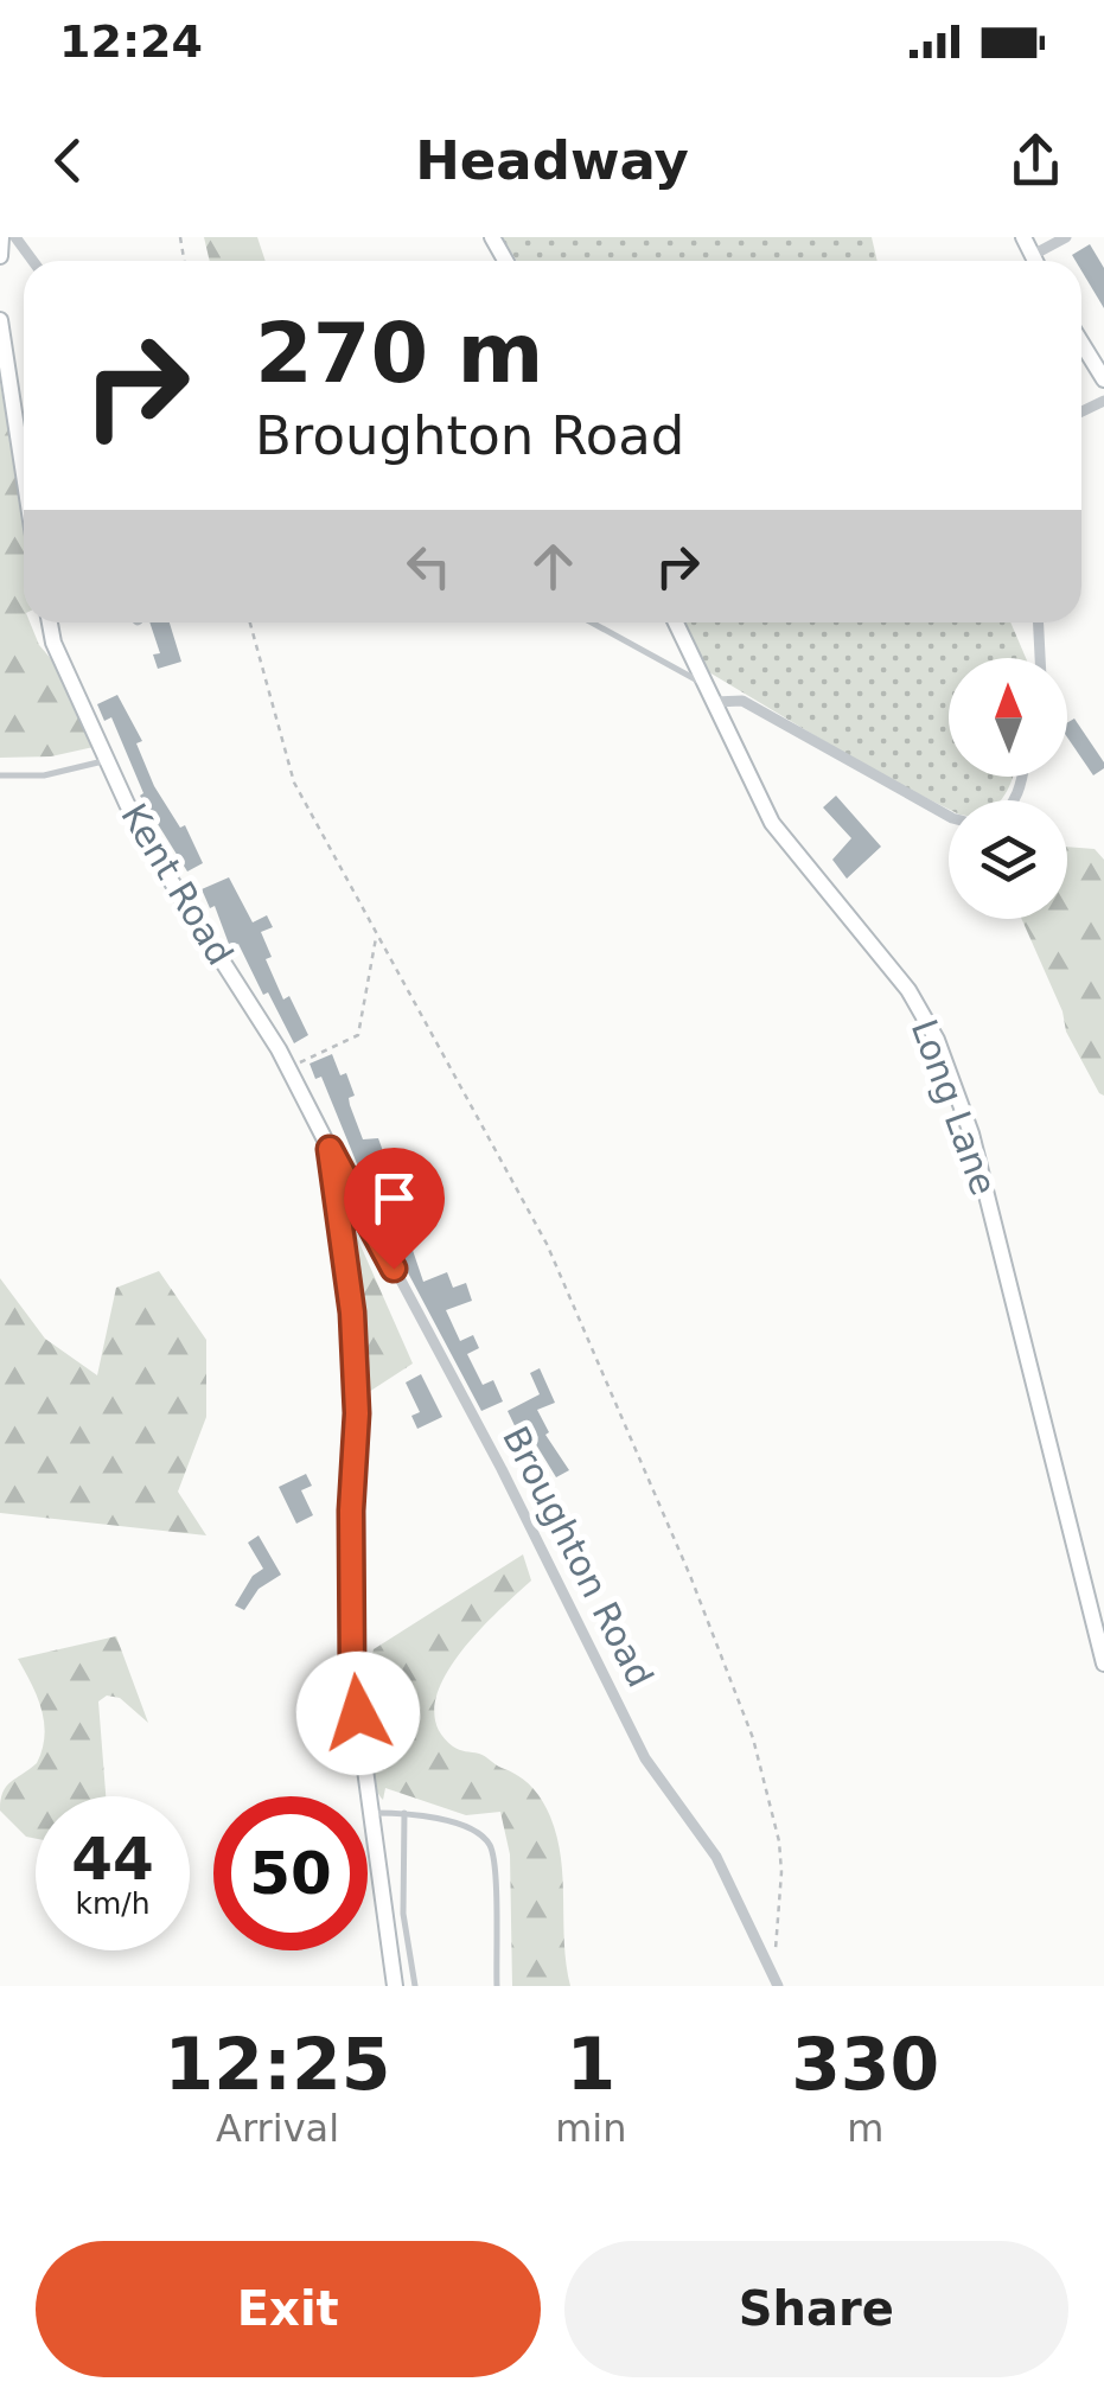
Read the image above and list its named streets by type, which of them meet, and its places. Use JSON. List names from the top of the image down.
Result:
{
  "streets": {
    "main road": ["Kent Road", "Long Lane"],
    "street": ["Broughton Road"]
  },
  "crossings": [
    ["Kent Road", "Broughton Road"]
  ],
  "north": "top",
  "page": {
    "status": "12:24",
    "header": "Headway",
    "turn": ["270 m", "Broughton Road"],
    "speed": "44 km/h",
    "limit": "50",
    "eta": [
      "12:25",
      "Arrival",
      "1",
      "min",
      "330",
      "m"
    ],
    "buttons": ["Exit", "Share"]
  }
}
